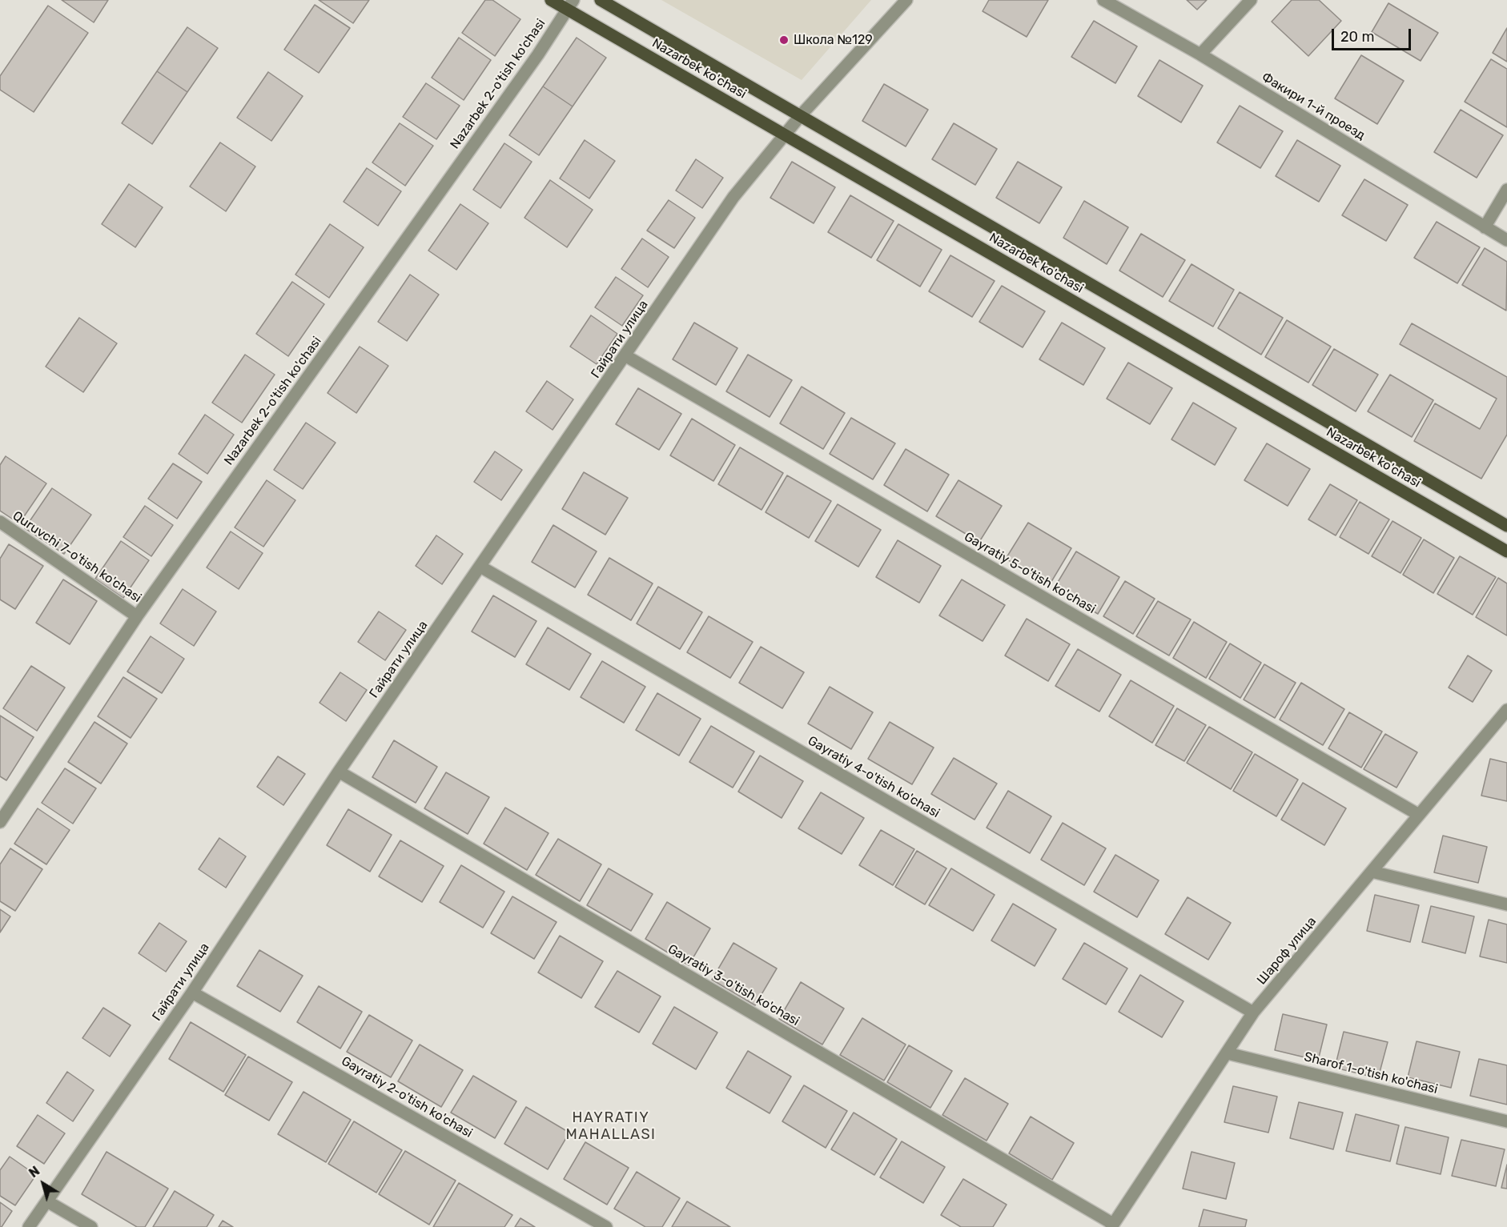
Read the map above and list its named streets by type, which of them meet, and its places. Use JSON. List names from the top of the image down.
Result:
{
  "streets": {
    "main road": ["Nazarbek ko'chasi"],
    "street": [
      "Nazarbek 2-o'tish ko'chasi",
      "Факири 1-й проезд",
      "Гайрати улица",
      "Quruvchi 7-o'tish ko'chasi",
      "Gayratiy 5-o'tish ko'chasi",
      "Gayratiy 4-o'tish ko'chasi",
      "Шароф улица",
      "Gayratiy 3-o'tish ko'chasi",
      "Sharof 1-o'tish ko'chasi",
      "Gayratiy 2-o'tish ko'chasi"
    ]
  },
  "crossings": [
    ["Nazarbek ko'chasi", "Nazarbek 2-o'tish ko'chasi"],
    ["Nazarbek ko'chasi", "Гайрати улица"],
    ["Nazarbek 2-o'tish ko'chasi", "Quruvchi 7-o'tish ko'chasi"],
    ["Гайрати улица", "Gayratiy 5-o'tish ko'chasi"],
    ["Гайрати улица", "Gayratiy 4-o'tish ko'chasi"],
    ["Гайрати улица", "Gayratiy 3-o'tish ko'chasi"],
    ["Гайрати улица", "Gayratiy 2-o'tish ko'chasi"],
    ["Gayratiy 5-o'tish ko'chasi", "Шароф улица"],
    ["Gayratiy 4-o'tish ko'chasi", "Шароф улица"],
    ["Шароф улица", "Gayratiy 3-o'tish ko'chasi"],
    ["Шароф улица", "Sharof 1-o'tish ko'chasi"]
  ],
  "districts": ["HAYRATIY MAHALLASI"],
  "places": ["Школа №129"],
  "scale_bar": "20 m",
  "north": "top left"
}
